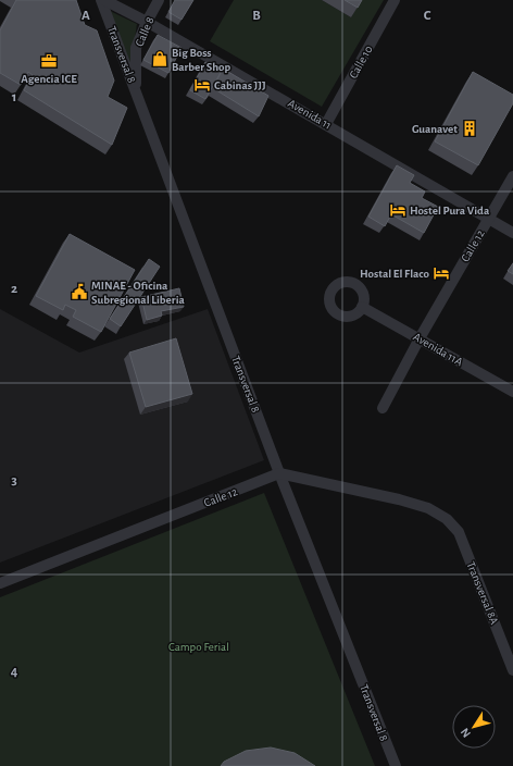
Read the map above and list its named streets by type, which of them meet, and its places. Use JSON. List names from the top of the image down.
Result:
{
  "streets": {
    "street": [
      "Calle 8",
      "Transversal 8",
      "Calle 10",
      "Avenida 11",
      "Calle 12",
      "Avenida 11A",
      "Transversal 8A"
    ]
  },
  "crossings": [
    ["Calle 8", "Transversal 8"],
    ["Calle 8", "Avenida 11"],
    ["Transversal 8", "Avenida 11"],
    ["Transversal 8", "Calle 12"],
    ["Transversal 8", "Transversal 8A"],
    ["Calle 10", "Avenida 11"],
    ["Avenida 11", "Calle 12"],
    ["Calle 12", "Avenida 11A"],
    ["Calle 12", "Transversal 8A"]
  ],
  "parks": ["Campo Ferial"],
  "places": {
    "shop": ["Big Boss Barber Shop"],
    "office": ["Agencia ICE"],
    "hotel": ["Cabinas JJJ", "Hostel Pura Vida", "Hostal El Flaco"],
    "building": ["Guanavet"],
    "public building": ["MINAE - Oficina Subregional Liberia"]
  },
  "north": "bottom left",
  "grid": {
    "columns": ["A", "B", "C"],
    "rows": [
      "1",
      "2",
      "3",
      "4"
    ]
  }
}
